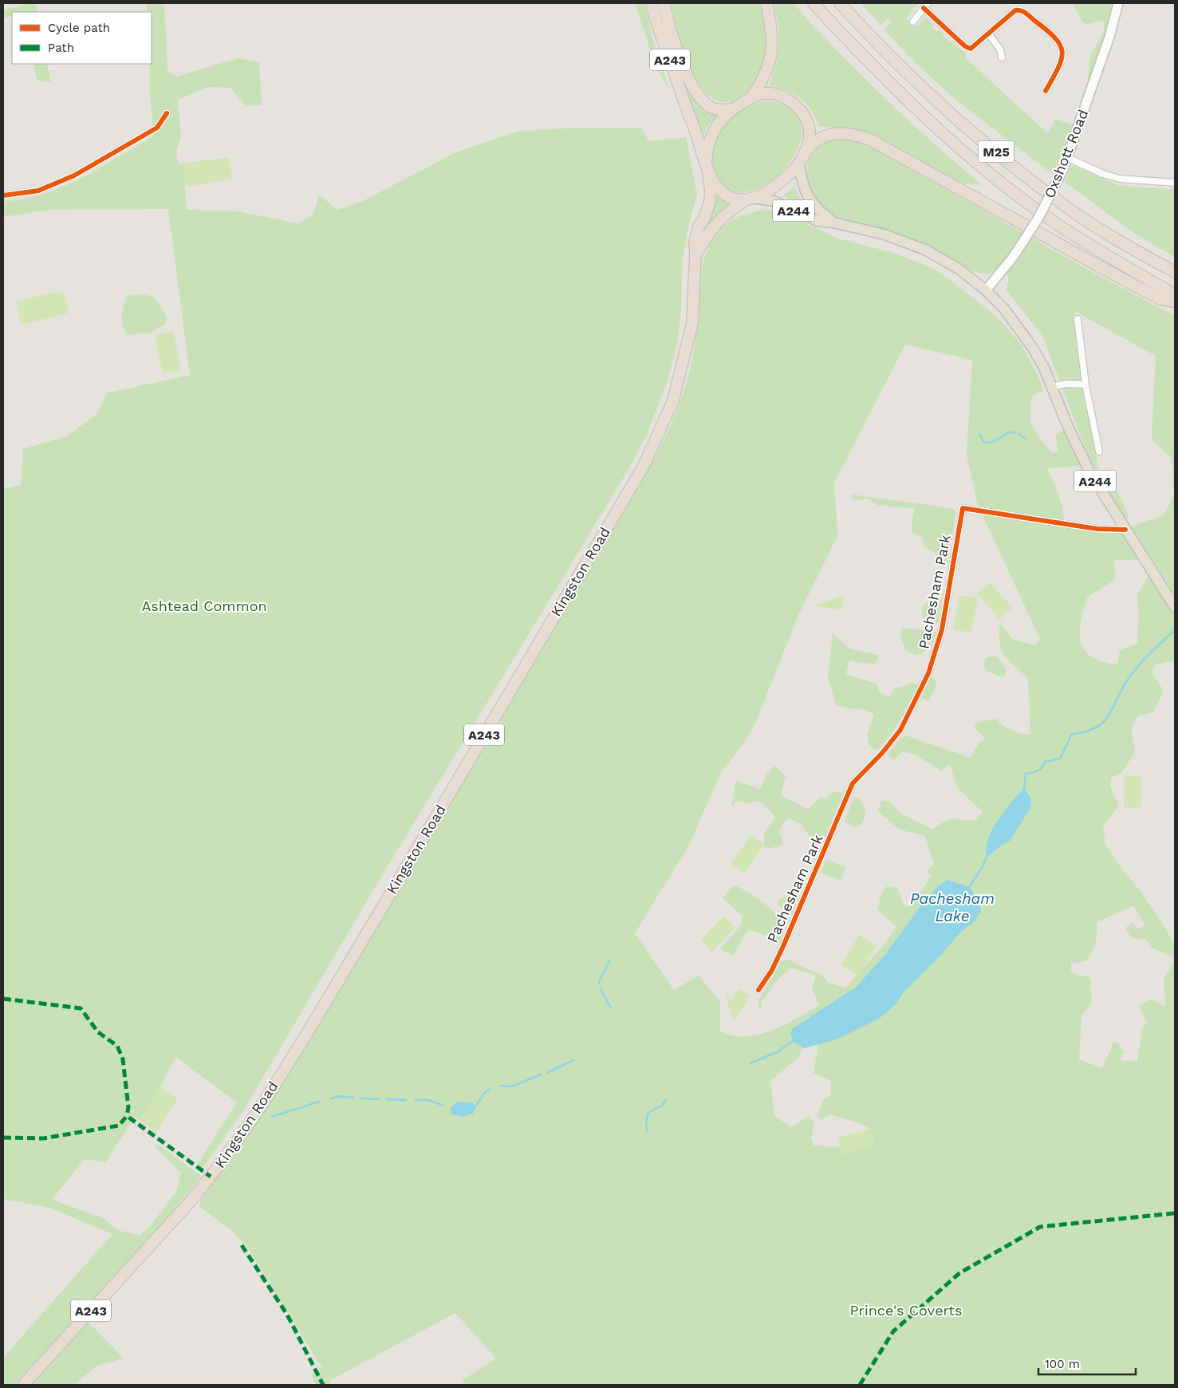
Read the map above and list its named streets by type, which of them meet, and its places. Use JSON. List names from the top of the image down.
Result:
{
  "streets": {
    "highway": ["A243", "M25", "Kingston Road"],
    "main road": ["Oxshott Road", "A244"],
    "street": ["Pachesham Park"]
  },
  "crossings": [
    ["A243", "A244"],
    ["A243", "Kingston Road"],
    ["Oxshott Road", "A244"],
    ["A244", "Kingston Road"],
    ["A244", "Pachesham Park"]
  ],
  "water": ["Pachesham Lake"],
  "parks": ["Ashtead Common", "Prince's Coverts"],
  "legend": ["Cycle path", "Path"],
  "scale_bar": "100 m"
}
